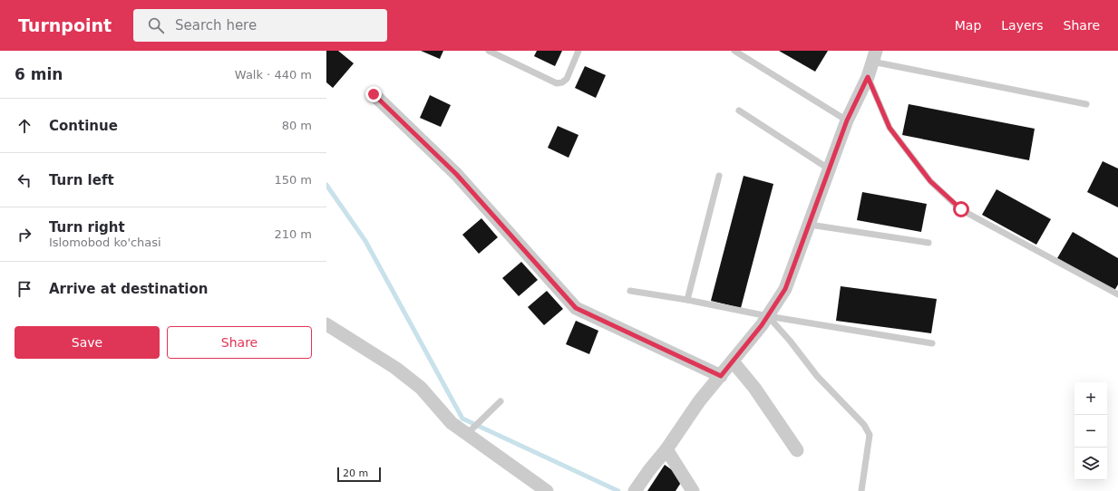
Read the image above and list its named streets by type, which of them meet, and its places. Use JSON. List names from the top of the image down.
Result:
{
  "scale_bar": "20 m",
  "page": {
    "header": "Turnpoint",
    "search": "Search here",
    "nav": ["Map", "Layers", "Share"],
    "heading": ["6 min", "Walk · 440 m"],
    "list": [
      ["Continue", "80 m"],
      ["Turn left", "150 m"],
      ["Turn right", "Islomobod ko'chasi", "210 m"],
      "Arrive at destination"
    ],
    "buttons": ["Save", "Share"],
    "map_buttons": ["+", "−"],
    "scale": "20 m"
  }
}
